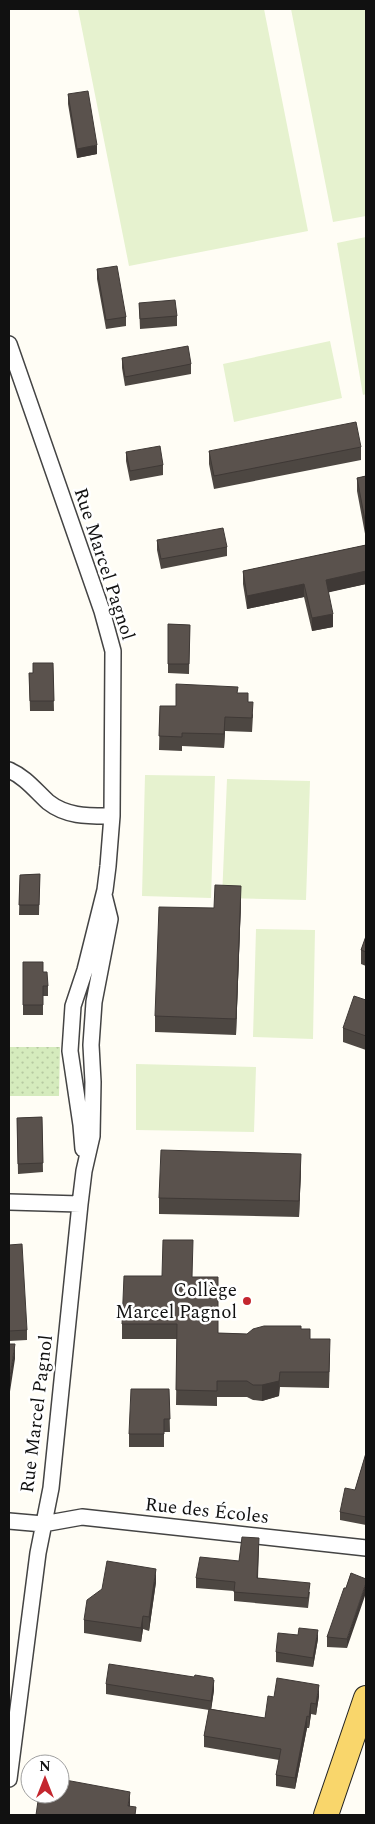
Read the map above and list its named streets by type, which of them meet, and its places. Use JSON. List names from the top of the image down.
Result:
{
  "streets": {
    "street": ["Rue Marcel Pagnol", "Rue des Écoles"]
  },
  "crossings": [
    ["Rue Marcel Pagnol", "Rue des Écoles"]
  ],
  "places": ["Collège Marcel Pagnol"],
  "north": "top"
}
